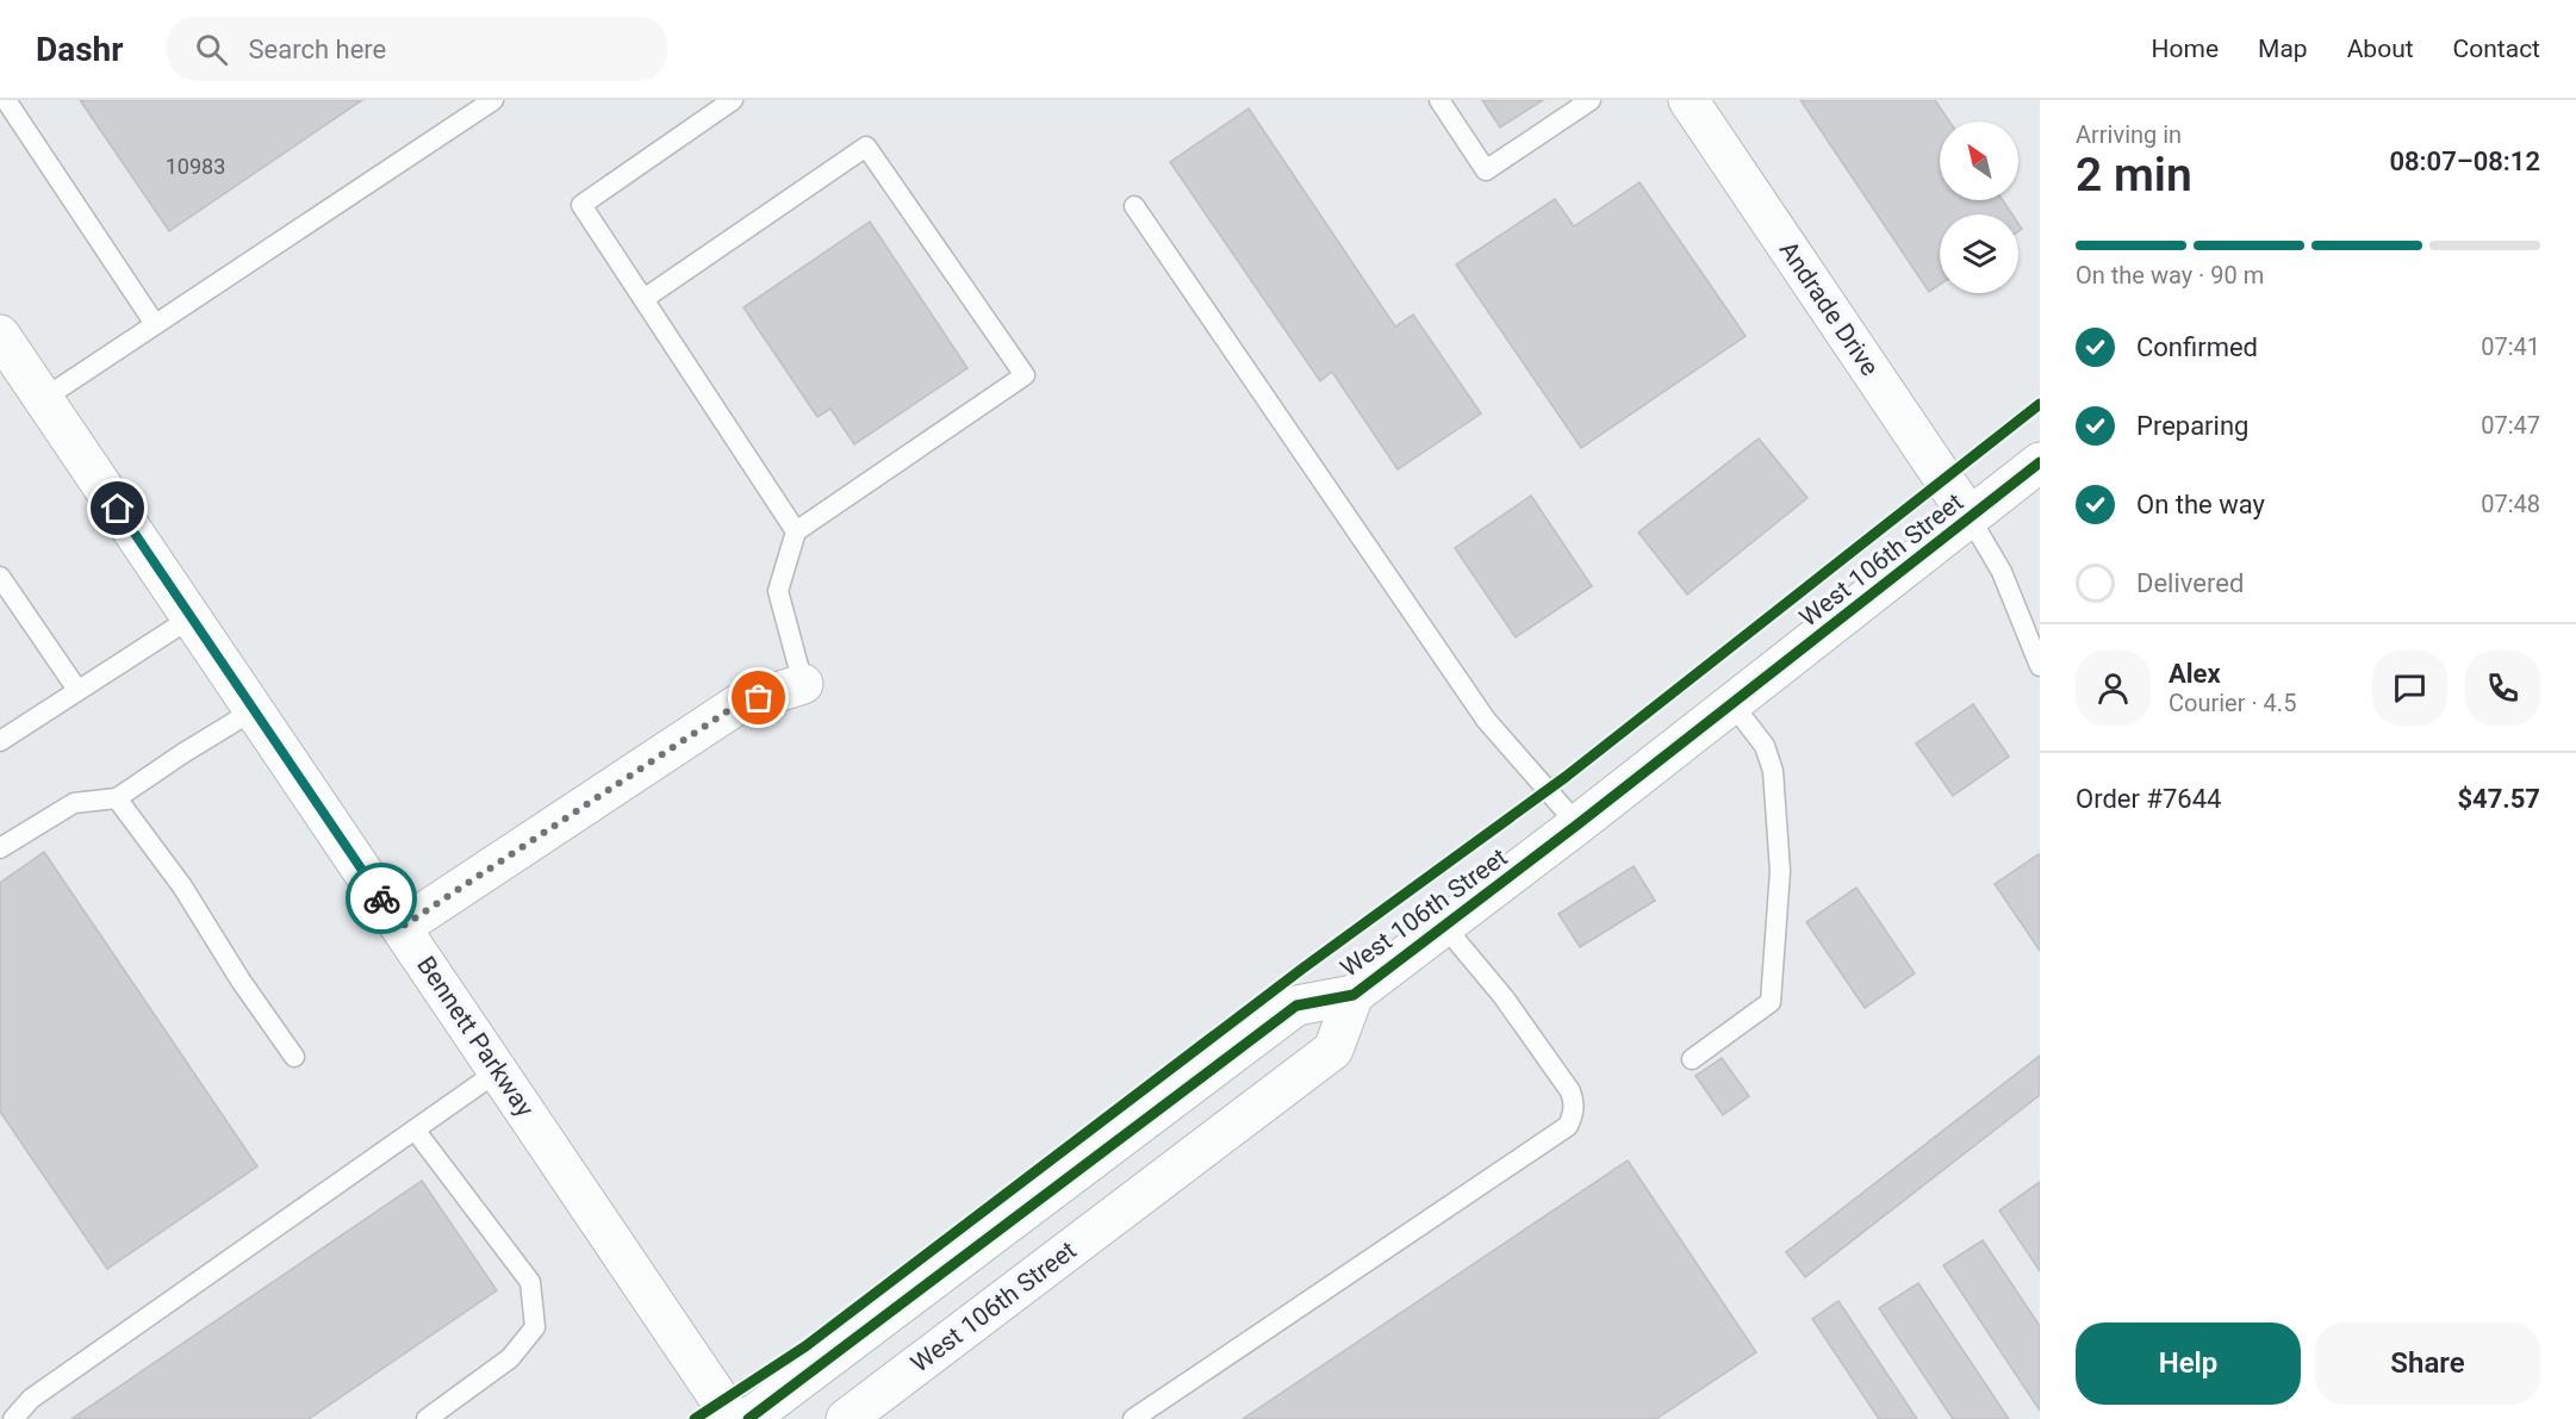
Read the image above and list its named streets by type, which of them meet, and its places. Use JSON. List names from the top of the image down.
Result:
{
  "streets": {
    "street": ["Andrade Drive", "West 106th Street", "Bennett Parkway"]
  },
  "crossings": [
    ["Andrade Drive", "West 106th Street"]
  ],
  "house_numbers": ["10983"],
  "north": "top left",
  "page": {
    "header": "Dashr",
    "search": "Search here",
    "nav": [
      "Home",
      "Map",
      "About",
      "Contact"
    ],
    "heading": ["2 min", "Arriving in", "08:07–08:12"],
    "panel": [
      "Alex",
      "Courier · 4.5",
      "Order #7644",
      "$47.57"
    ],
    "bar": "On the way · 90 m",
    "list": [
      ["Confirmed", "07:41"],
      ["Preparing", "07:47"],
      ["On the way", "07:48"],
      "Delivered"
    ],
    "buttons": ["Help", "Share"]
  }
}
